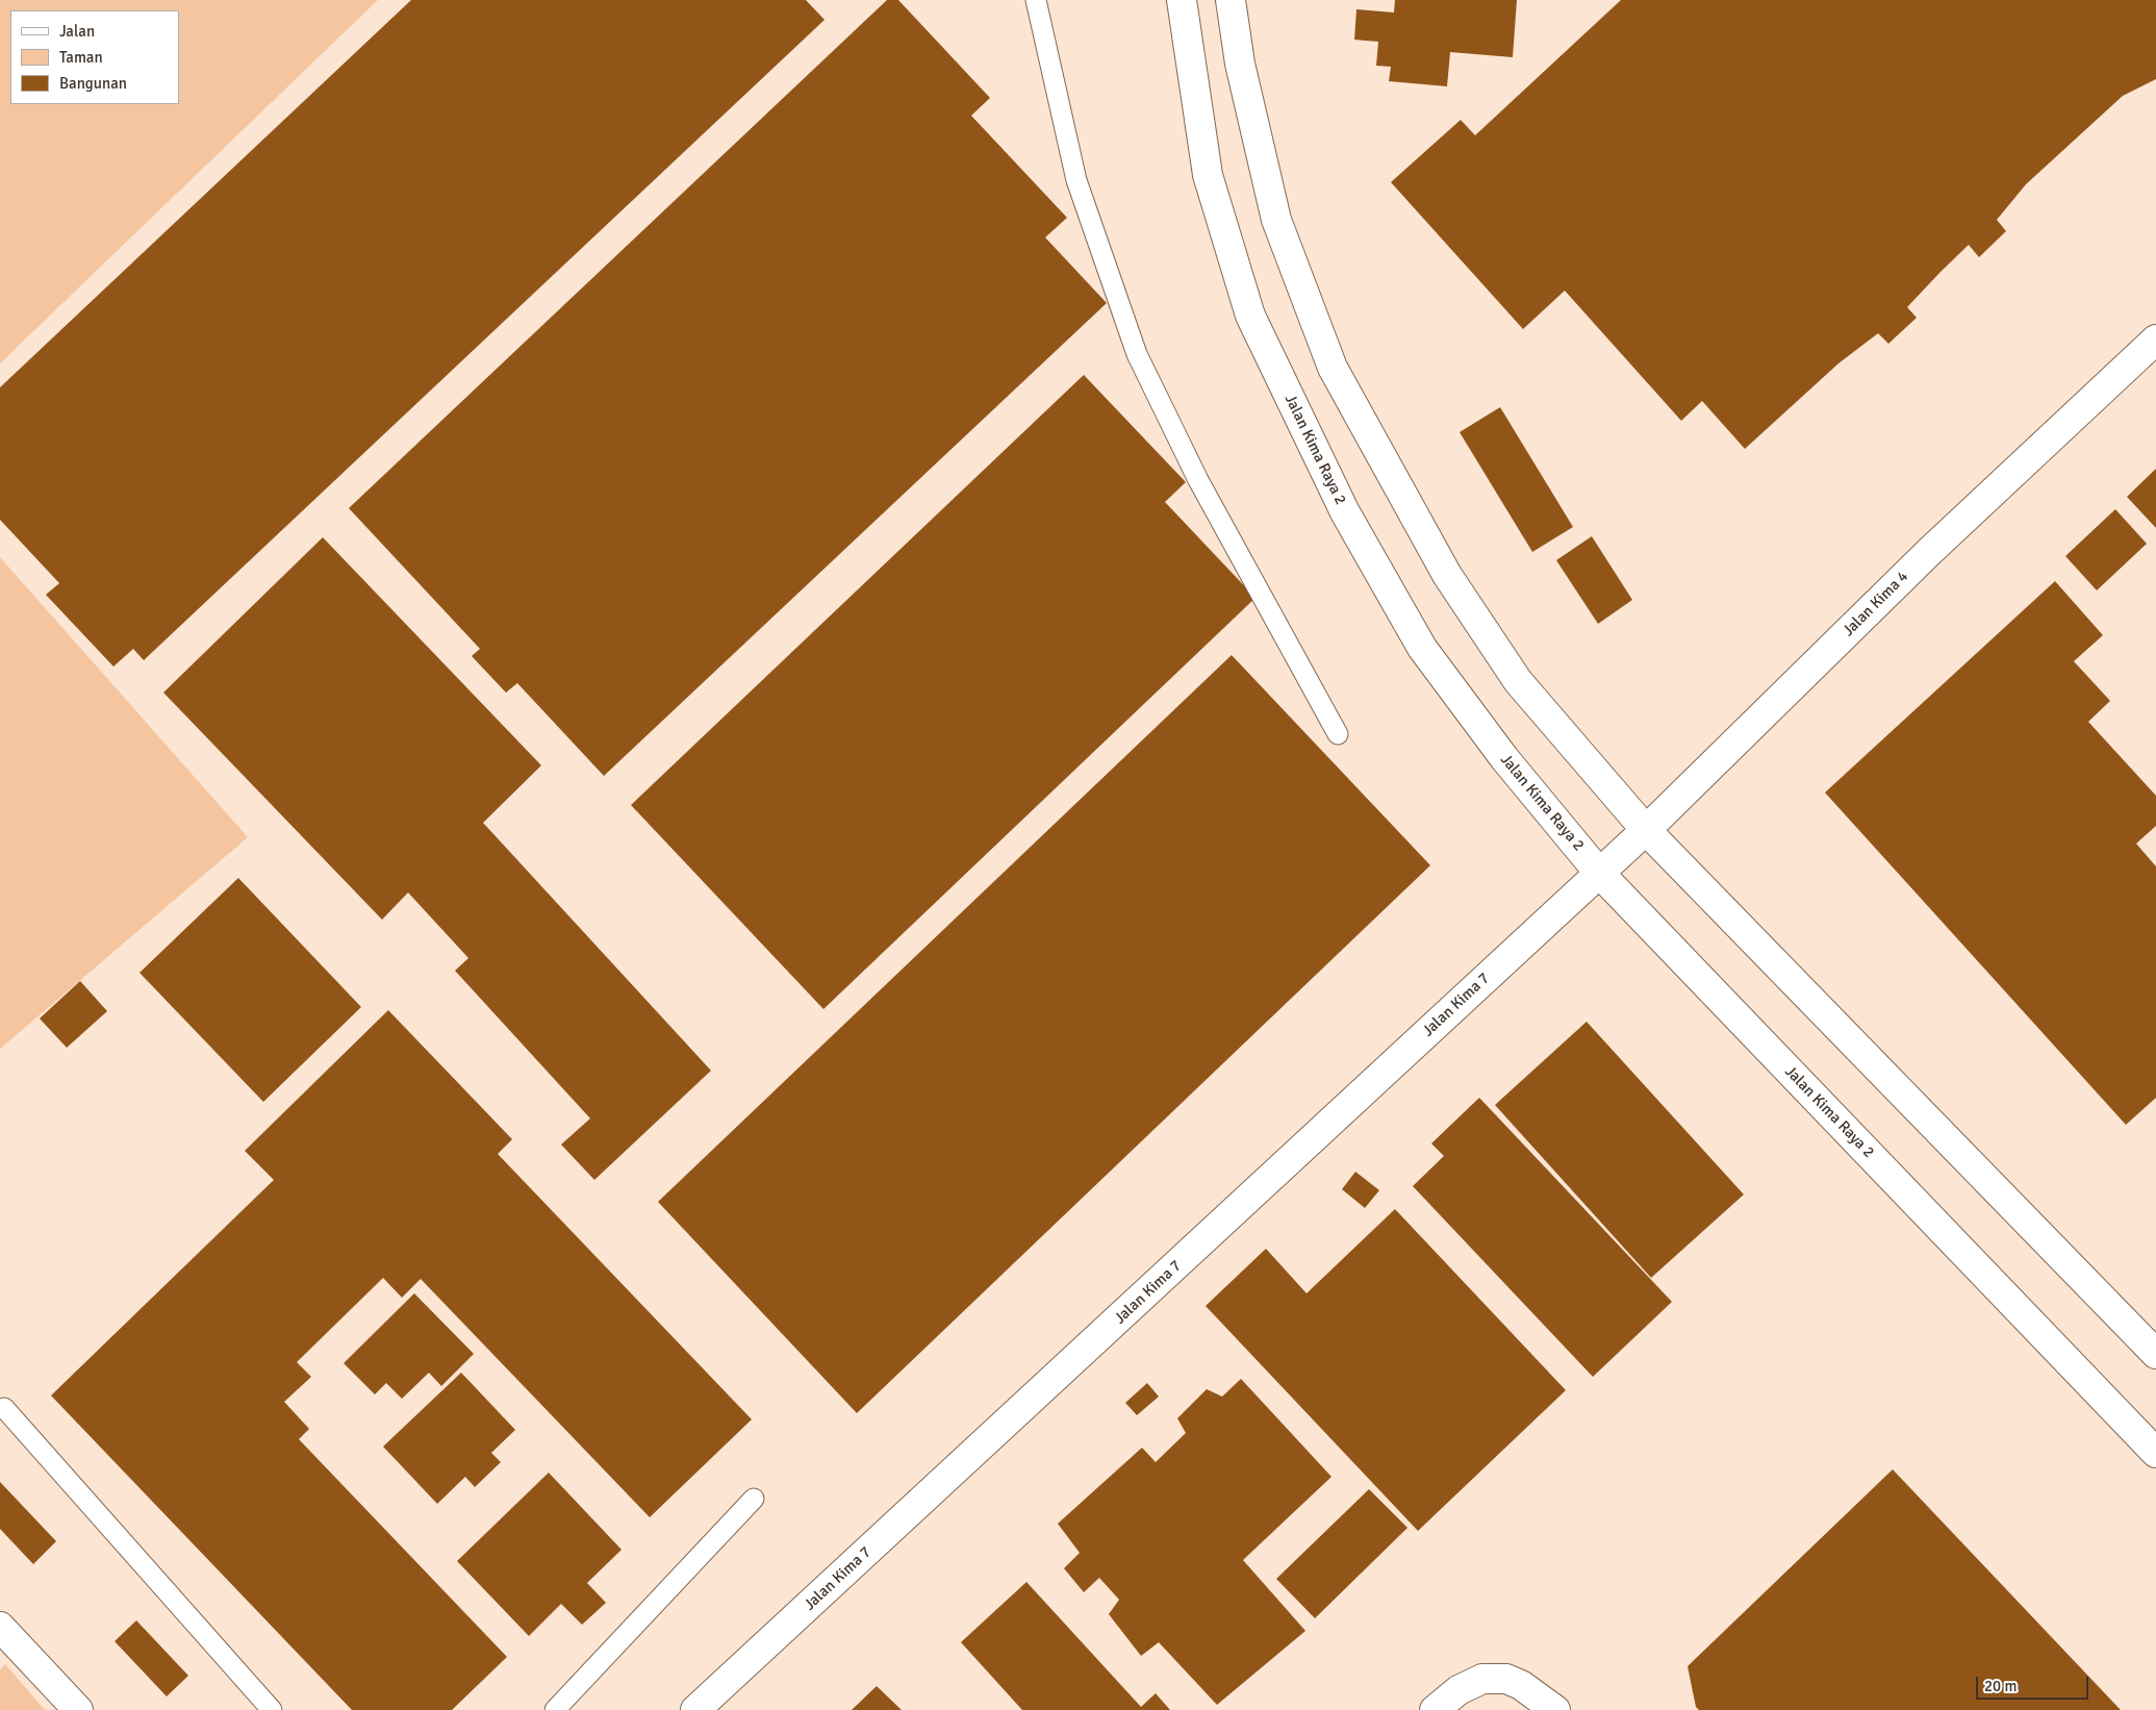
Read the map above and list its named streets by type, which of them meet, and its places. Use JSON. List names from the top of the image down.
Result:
{
  "streets": {
    "street": ["Jalan Kima Raya 2", "Jalan Kima 4", "Jalan Kima 7"]
  },
  "crossings": [
    ["Jalan Kima Raya 2", "Jalan Kima 4"],
    ["Jalan Kima Raya 2", "Jalan Kima 7"],
    ["Jalan Kima 4", "Jalan Kima 7"]
  ],
  "legend": ["Jalan", "Taman", "Bangunan"],
  "scale_bar": "20 m"
}
